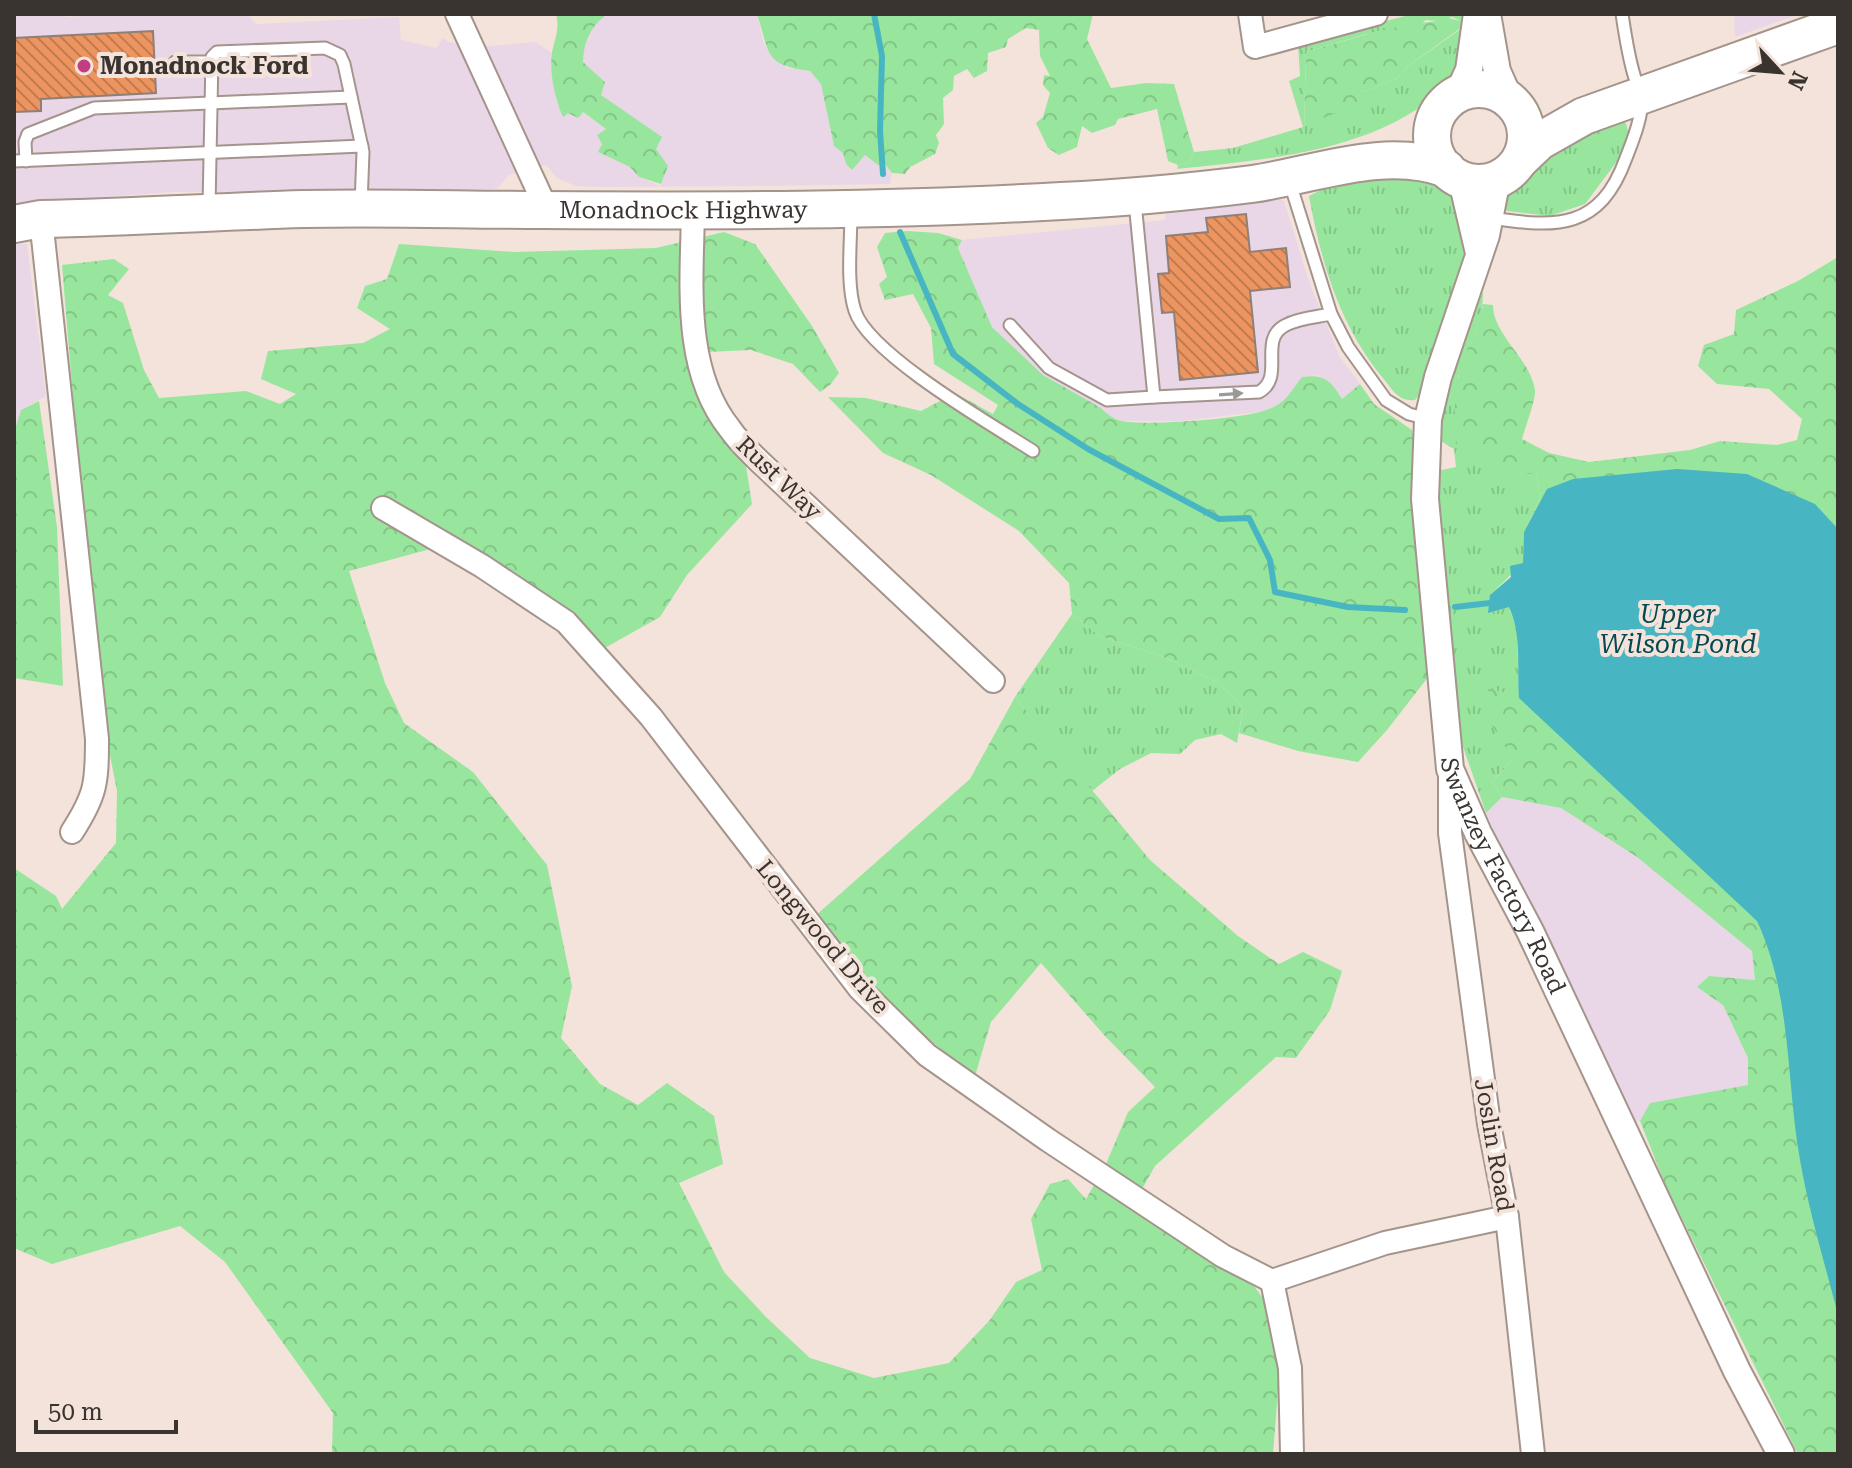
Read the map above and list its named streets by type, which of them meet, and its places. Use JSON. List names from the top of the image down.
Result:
{
  "streets": {
    "highway": ["Monadnock Highway"],
    "street": [
      "Rust Way",
      "Swanzey Factory Road",
      "Longwood Drive",
      "Joslin Road"
    ]
  },
  "crossings": [
    ["Monadnock Highway", "Rust Way"],
    ["Monadnock Highway", "Swanzey Factory Road"],
    ["Swanzey Factory Road", "Joslin Road"]
  ],
  "water": ["Upper Wilson Pond"],
  "places": ["Monadnock Ford"],
  "scale_bar": "50 m",
  "north": "bottom right"
}
